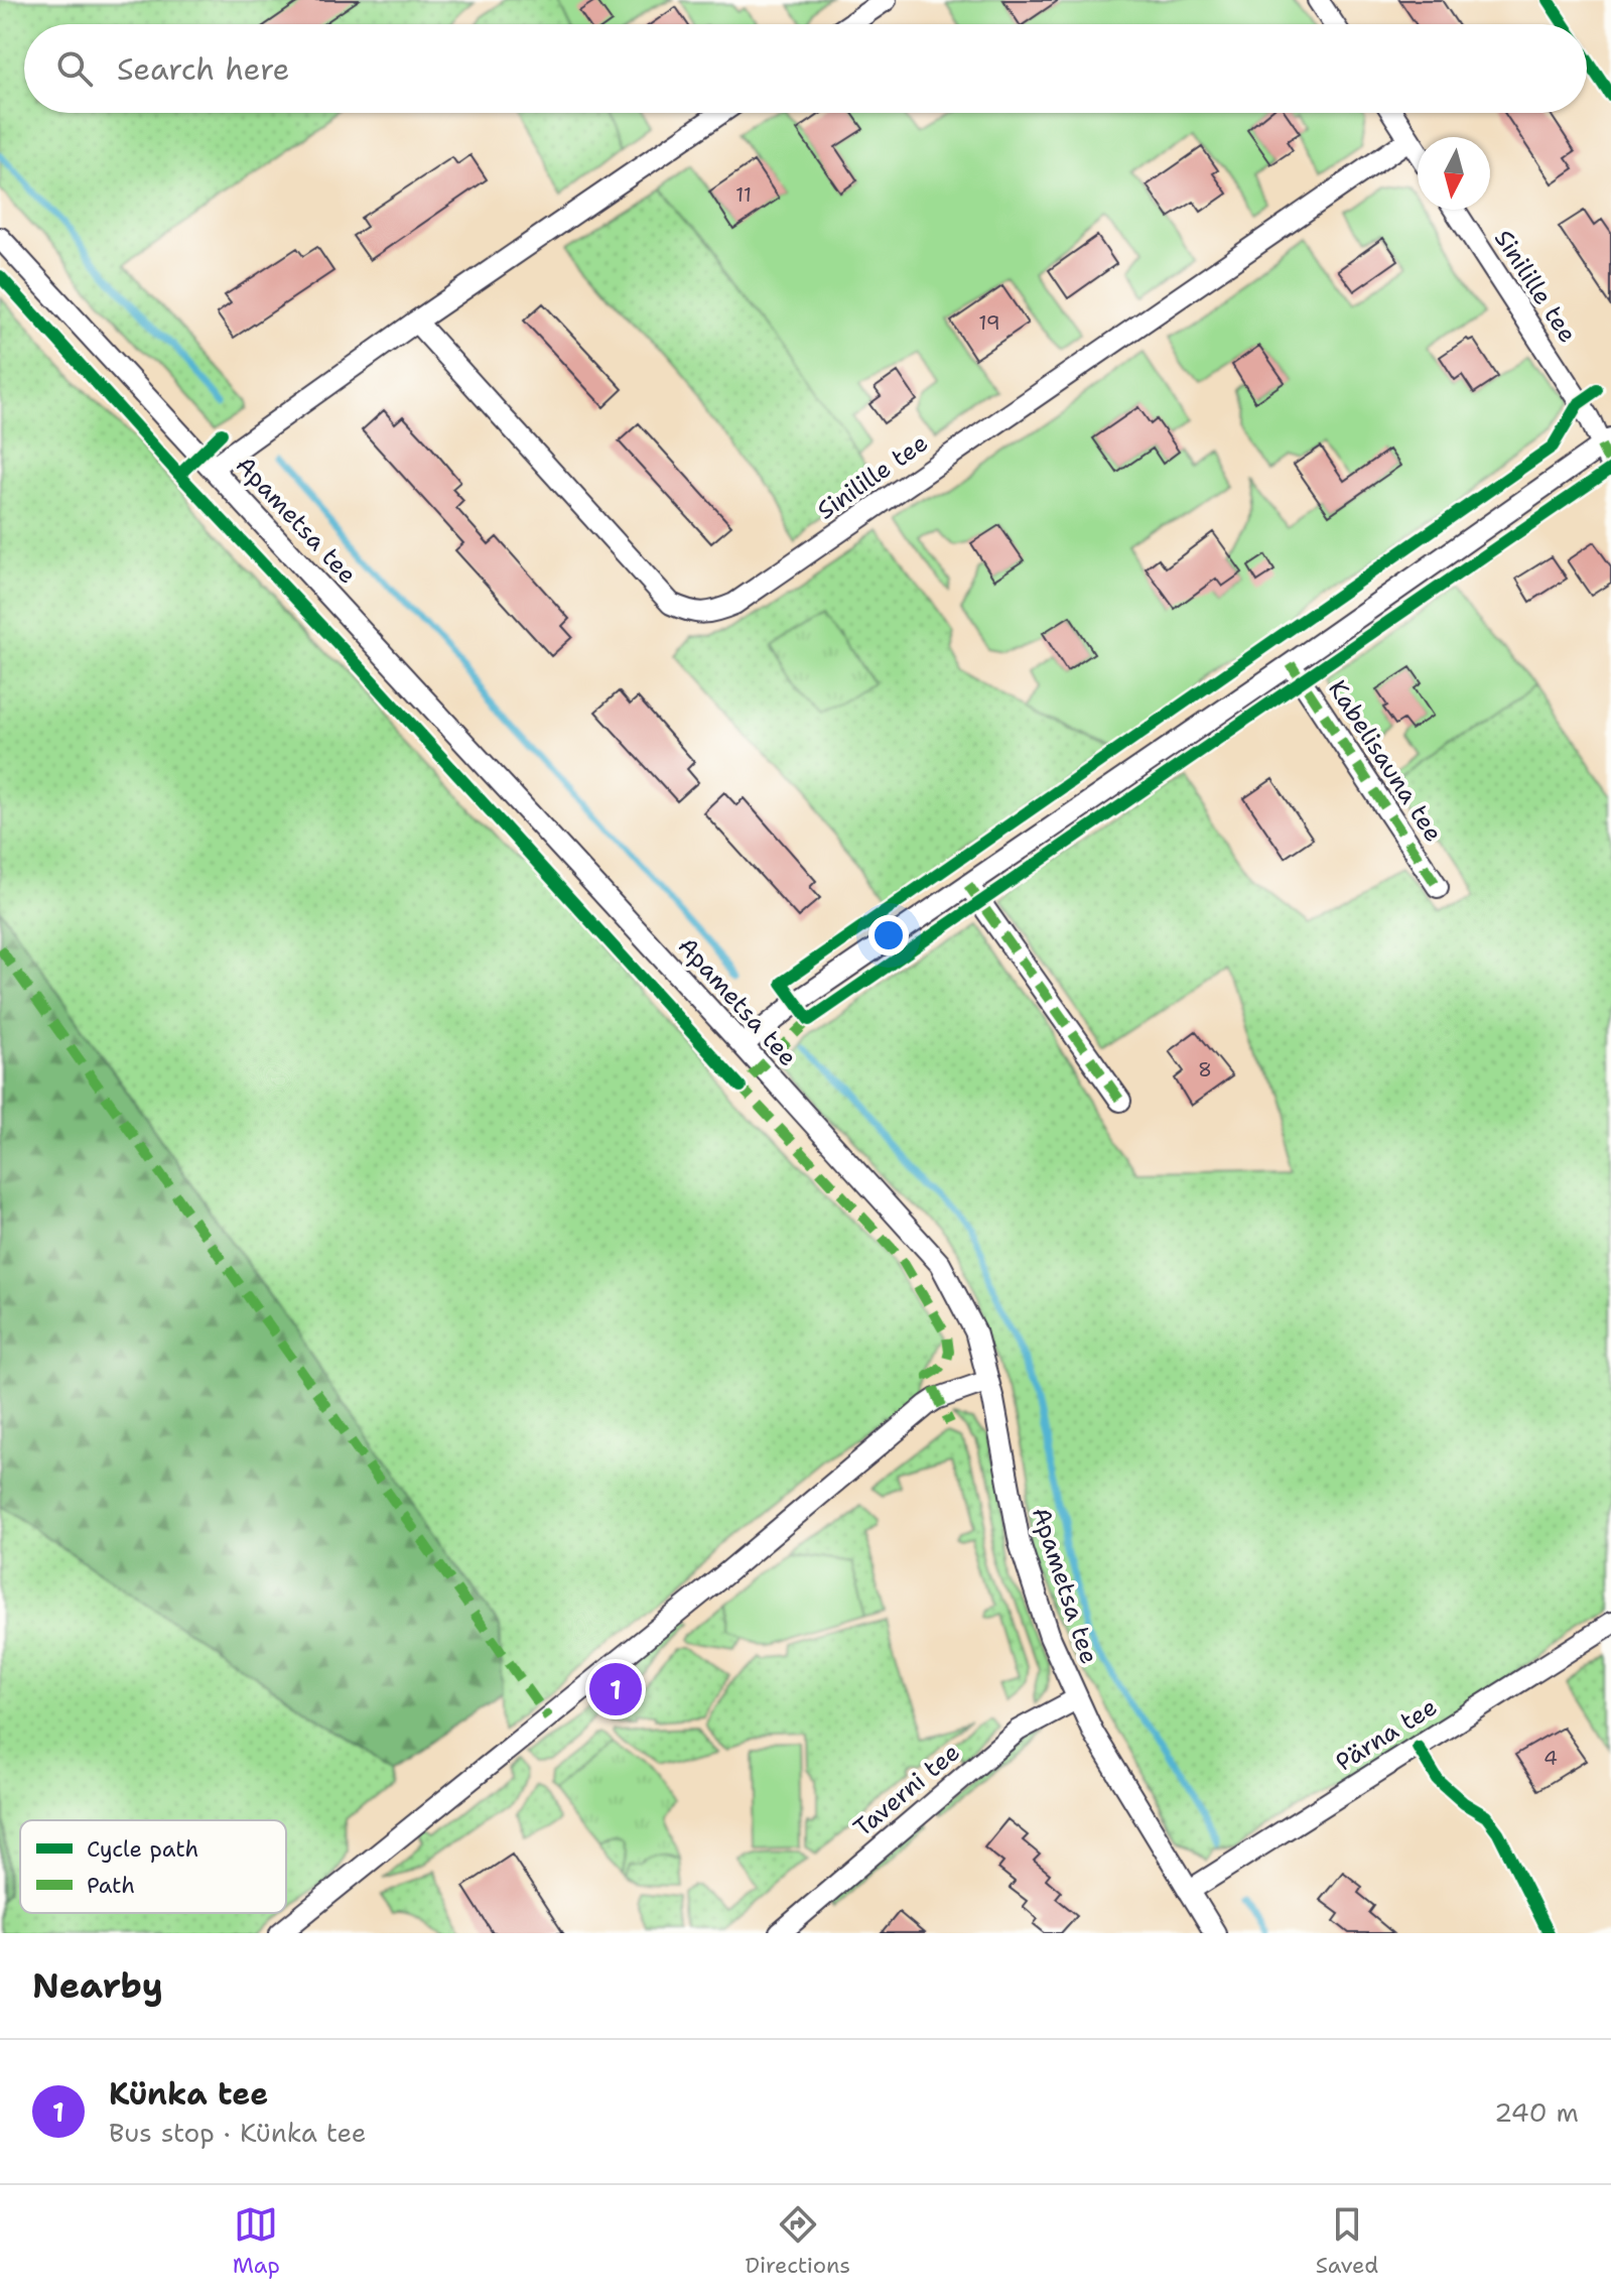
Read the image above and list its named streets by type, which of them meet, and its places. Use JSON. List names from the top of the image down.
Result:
{
  "streets": {
    "street": [
      "Sinilille tee",
      "Apametsa tee",
      "Kabelisauna tee",
      "Pärna tee",
      "Taverni tee"
    ]
  },
  "crossings": [
    ["Apametsa tee", "Pärna tee"],
    ["Apametsa tee", "Taverni tee"]
  ],
  "house_numbers": [
    "11",
    "19",
    "8",
    "4"
  ],
  "legend": ["Cycle path", "Path"],
  "north": "bottom",
  "page": {
    "search": "Search here",
    "pins": "1",
    "heading": "Nearby",
    "list": [
      {
        "mark": "1",
        "name": "Künka tee",
        "note": "Bus stop · Künka tee",
        "value": "240 m"
      }
    ],
    "nav": ["Map", "Directions", "Saved"]
  }
}
